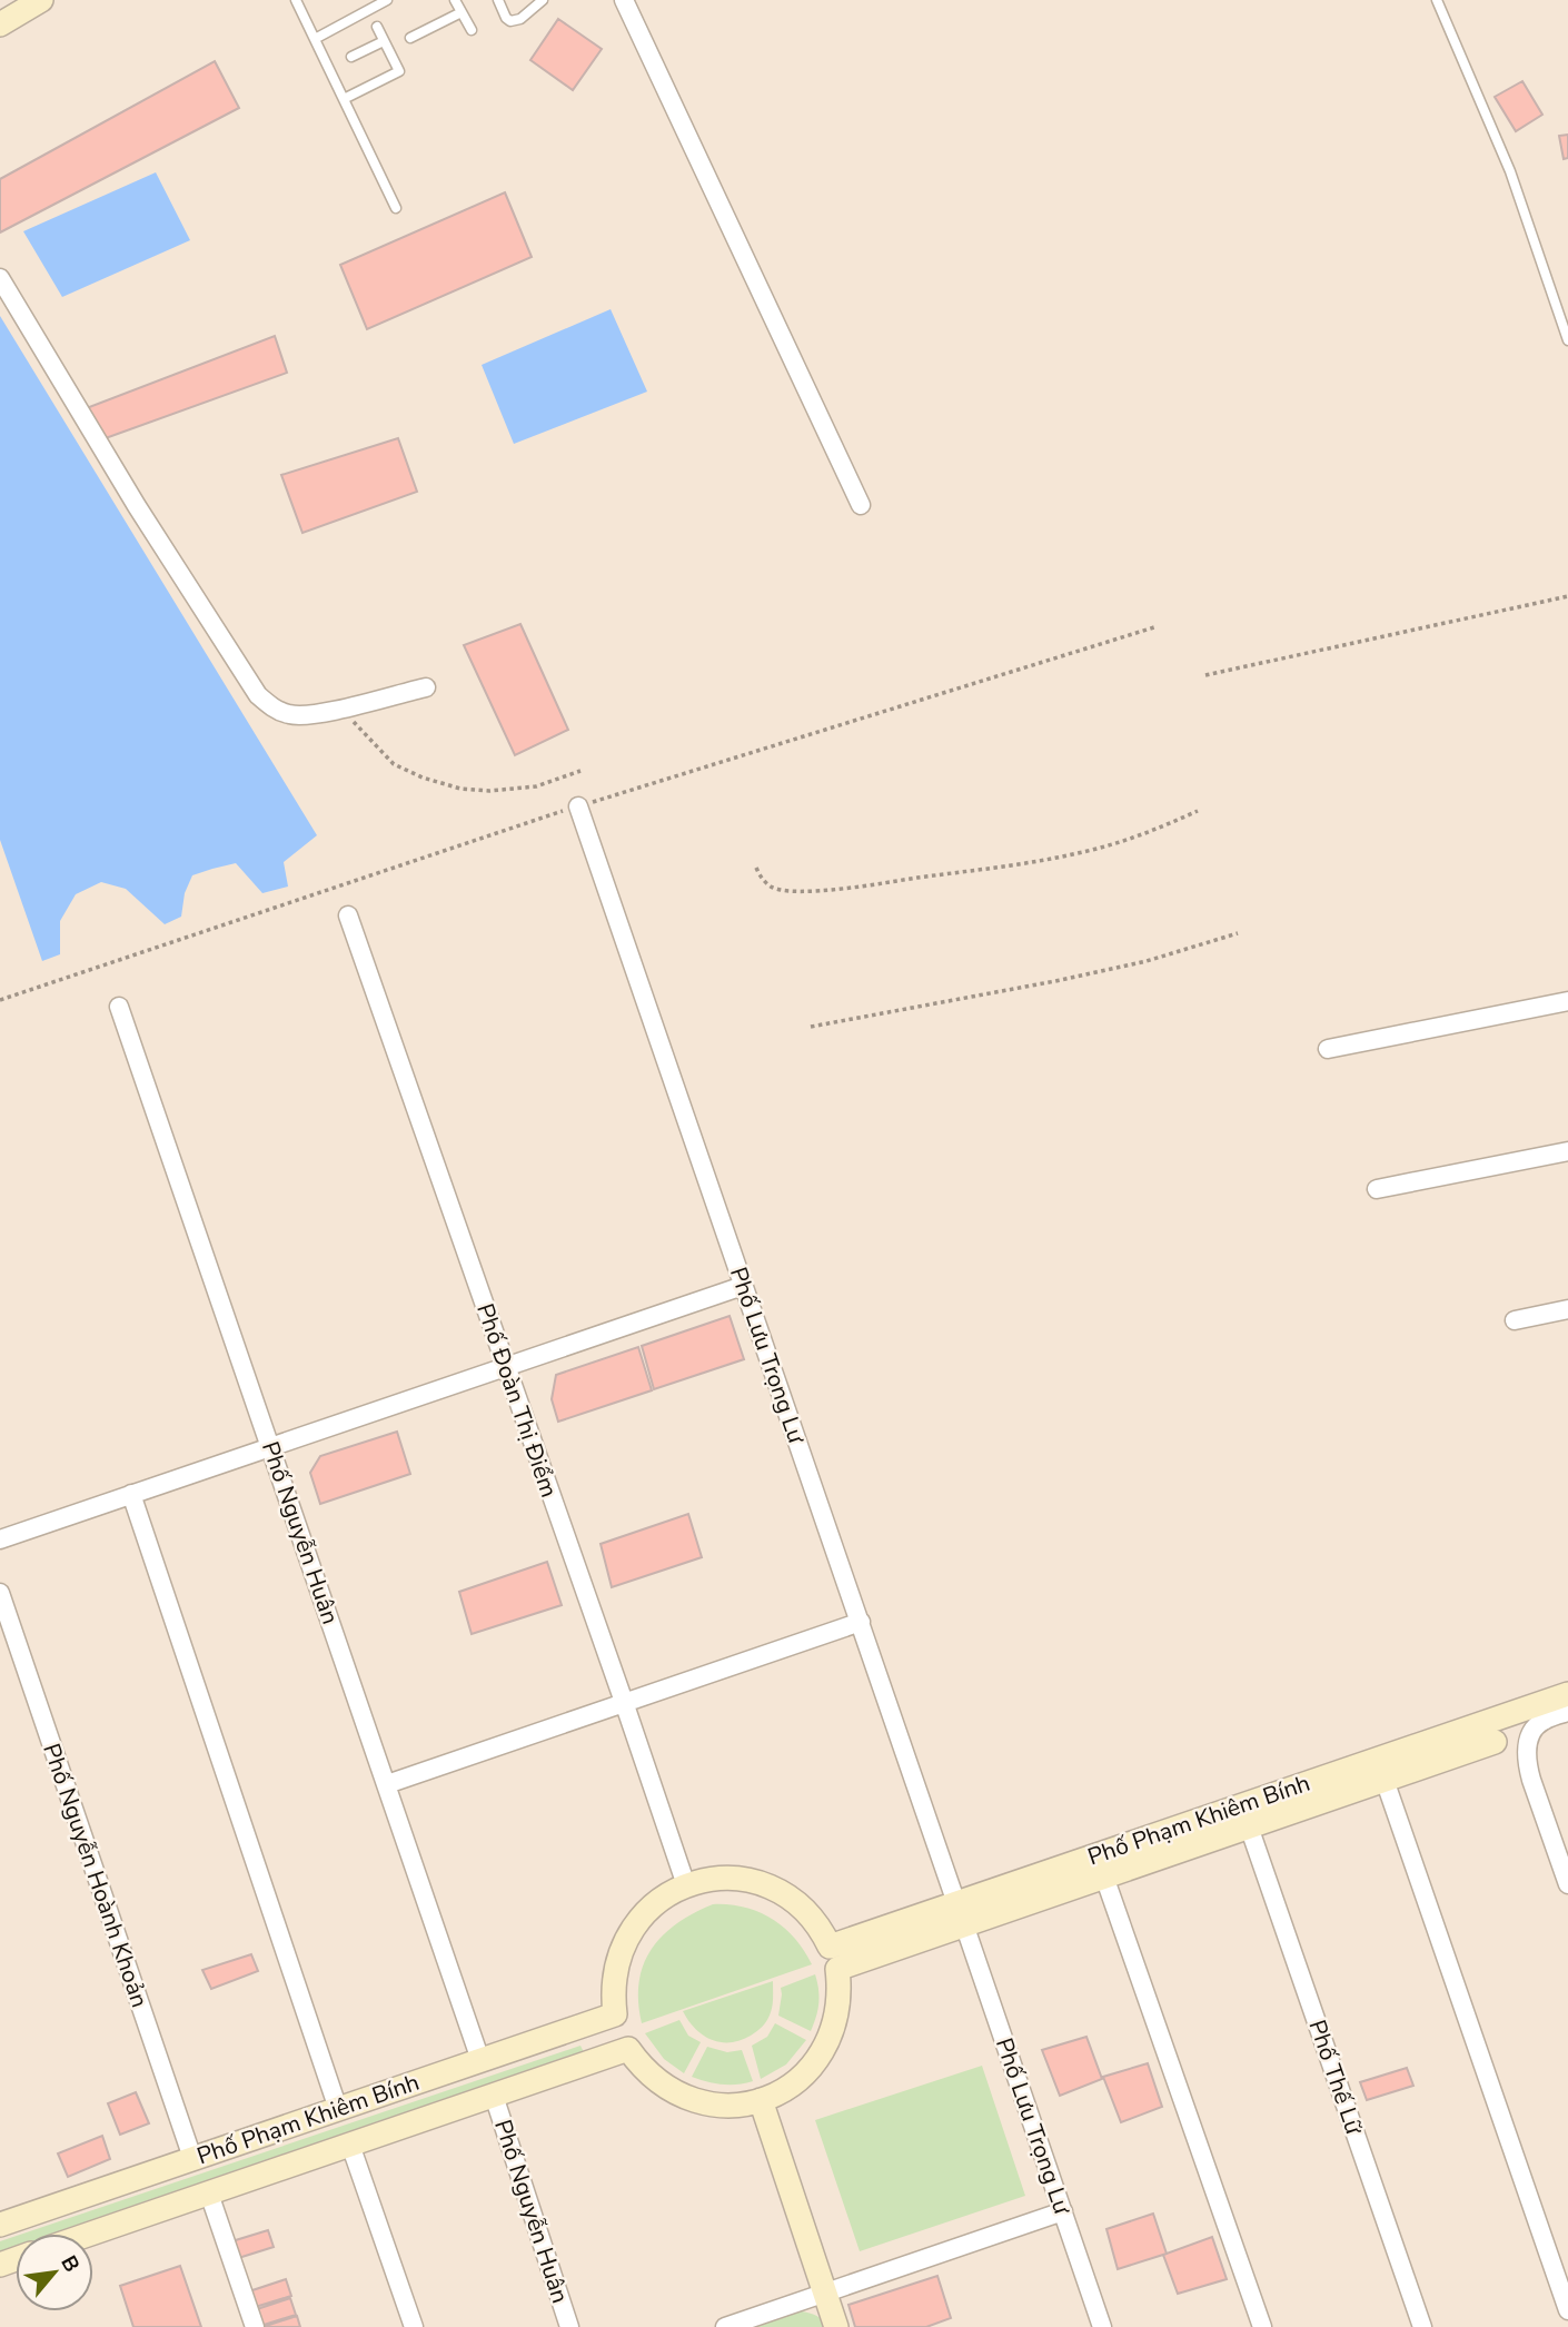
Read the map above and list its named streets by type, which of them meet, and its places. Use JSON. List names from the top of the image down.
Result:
{
  "streets": {
    "street": [
      "Phố Lưu Trọng Lư",
      "Phố Đoàn Thị Điểm",
      "Phố Nguyễn Huân",
      "Phố Phạm Khiêm Bính",
      "Phố Nguyễn Hoành Khoản",
      "Phố Thế Lữ"
    ]
  },
  "crossings": [
    ["Phố Lưu Trọng Lư", "Phố Phạm Khiêm Bính"],
    ["Phố Đoàn Thị Điểm", "Phố Phạm Khiêm Bính"],
    ["Phố Nguyễn Huân", "Phố Phạm Khiêm Bính"],
    ["Phố Phạm Khiêm Bính", "Phố Nguyễn Hoành Khoản"],
    ["Phố Phạm Khiêm Bính", "Phố Thế Lữ"]
  ],
  "north": "top right"
}
